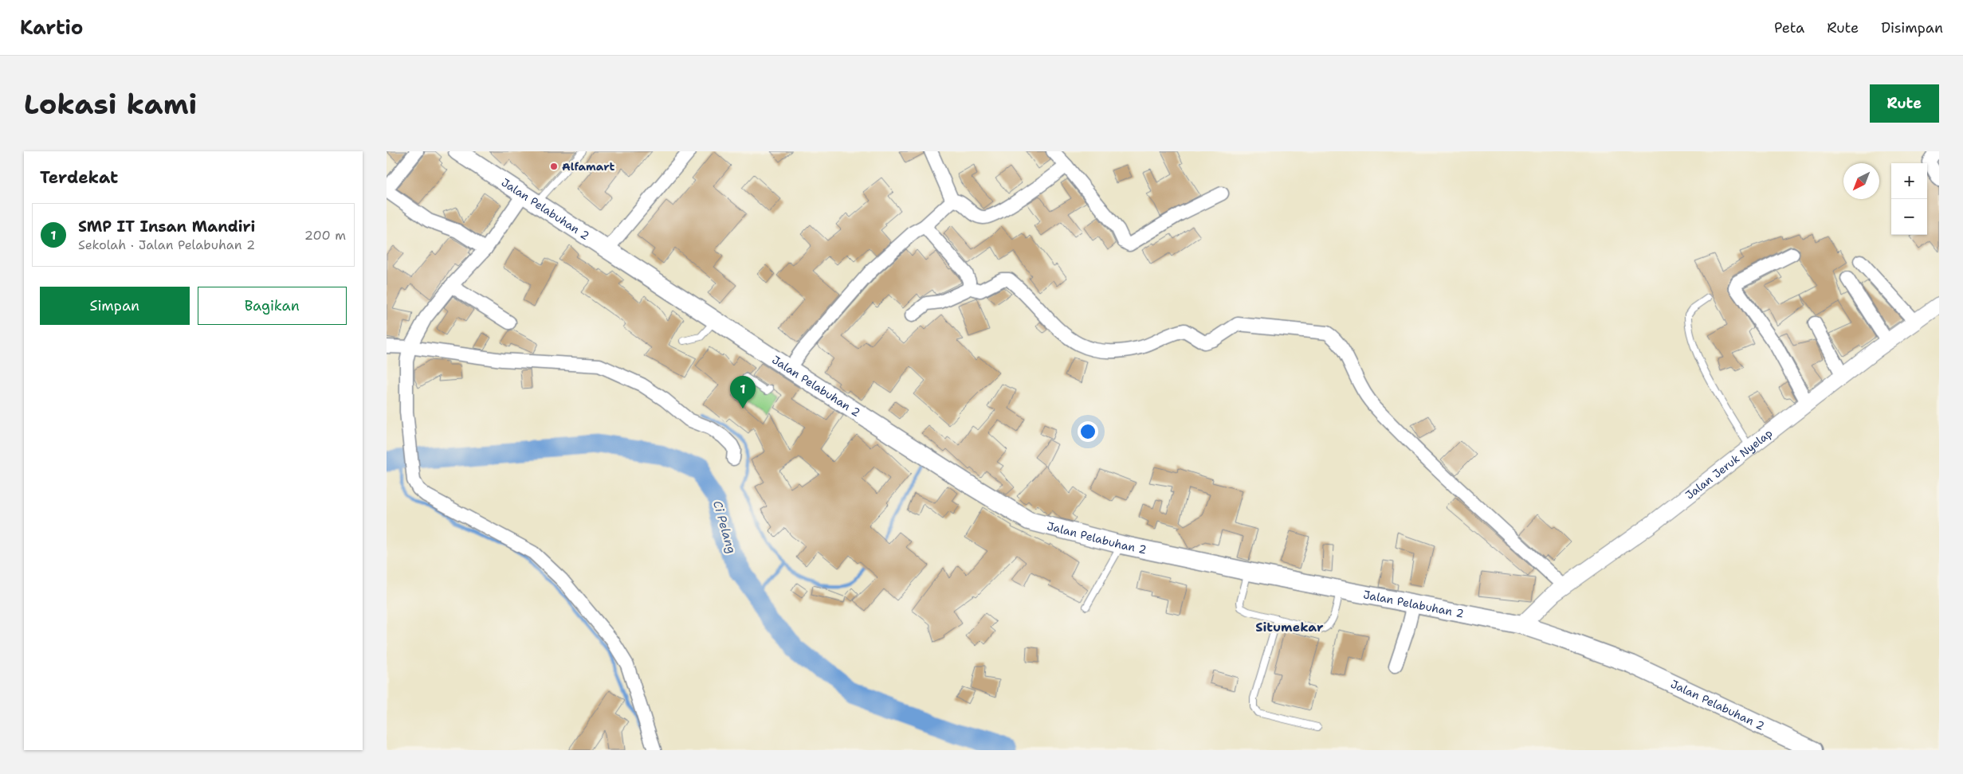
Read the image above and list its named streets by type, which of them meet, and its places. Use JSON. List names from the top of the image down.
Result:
{
  "streets": {
    "main road": ["Jalan Pelabuhan 2"],
    "street": ["Jalan Jeruk Nyelap"]
  },
  "crossings": [
    ["Jalan Pelabuhan 2", "Jalan Jeruk Nyelap"]
  ],
  "districts": ["Situmekar"],
  "water": ["Ci Pelang"],
  "places": ["Alfamart"],
  "north": "bottom left",
  "page": {
    "header": "Kartio",
    "nav": ["Peta", "Rute", "Disimpan"],
    "buttons": [
      "Rute",
      ["Simpan", "Bagikan"]
    ],
    "title": "Lokasi kami",
    "heading": "Terdekat",
    "map_buttons": ["+", "−"],
    "list": [
      {
        "mark": "1",
        "name": "SMP IT Insan Mandiri",
        "note": "Sekolah · Jalan Pelabuhan 2",
        "value": "200 m"
      }
    ],
    "pins": "1"
  }
}
